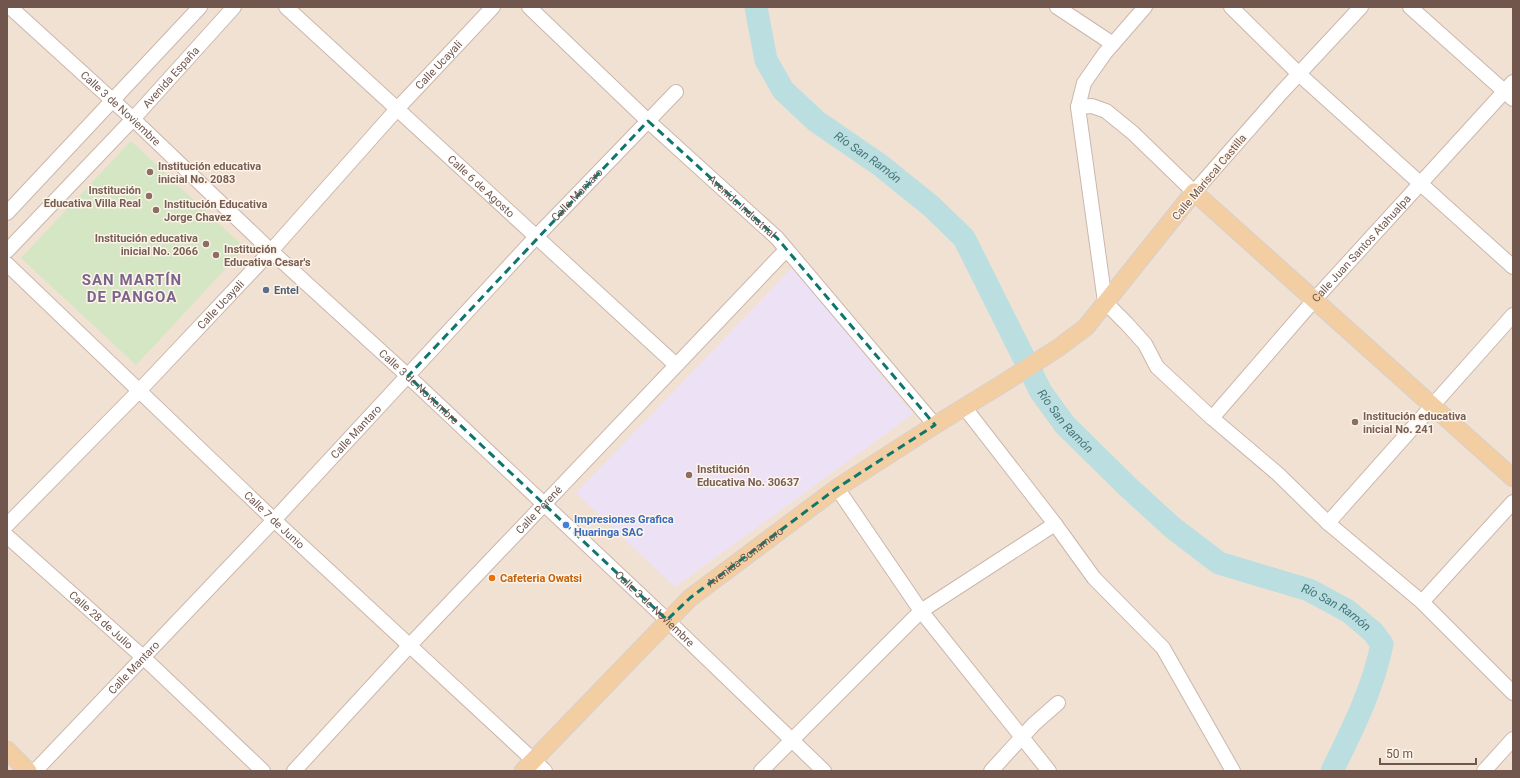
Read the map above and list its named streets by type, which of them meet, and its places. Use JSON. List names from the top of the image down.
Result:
{
  "streets": {
    "main road": ["Calle Mariscal Castilla", "Avenida Sonamoro"],
    "street": [
      "Calle Ucayali",
      "Avenida España",
      "Calle 3 de Noviembre",
      "Calle 6 de Agosto",
      "Calle Mantaro",
      "Avenida Industrial",
      "Calle Juan Santos Atahualpa",
      "Calle Perené",
      "Calle 7 de Junio",
      "Calle 28 de Julio"
    ]
  },
  "crossings": [
    ["Calle Ucayali", "Calle 3 de Noviembre"],
    ["Calle Ucayali", "Calle 6 de Agosto"],
    ["Calle Ucayali", "Calle 7 de Junio"],
    ["Avenida España", "Calle 3 de Noviembre"],
    ["Calle 3 de Noviembre", "Calle Mantaro"],
    ["Calle 3 de Noviembre", "Calle Perené"],
    ["Calle 3 de Noviembre", "Avenida Sonamoro"],
    ["Calle Mariscal Castilla", "Avenida Sonamoro"],
    ["Calle 6 de Agosto", "Calle Mantaro"],
    ["Calle 6 de Agosto", "Calle Perené"],
    ["Calle Mantaro", "Avenida Industrial"],
    ["Calle Mantaro", "Calle 7 de Junio"],
    ["Calle Mantaro", "Calle 28 de Julio"],
    ["Avenida Industrial", "Calle Perené"],
    ["Avenida Industrial", "Avenida Sonamoro"],
    ["Calle Perené", "Calle 7 de Junio"],
    ["Calle 7 de Junio", "Avenida Sonamoro"]
  ],
  "districts": ["SAN MARTÍN DE PANGOA"],
  "water": ["Río San Ramón"],
  "places": [
    "Institución educativa inicial No. 2083",
    "Institución Educativa Villa Real",
    "Institución Educativa Jorge Chavez",
    "Institución educativa inicial No. 2066",
    "Institución Educativa Cesar's",
    "Entel",
    "Institución educativa inicial No. 241",
    "Institución Educativa No. 30637",
    "Impresiones Grafica Huaringa SAC",
    "Cafeteria Owatsi"
  ],
  "scale_bar": "50 m"
}
